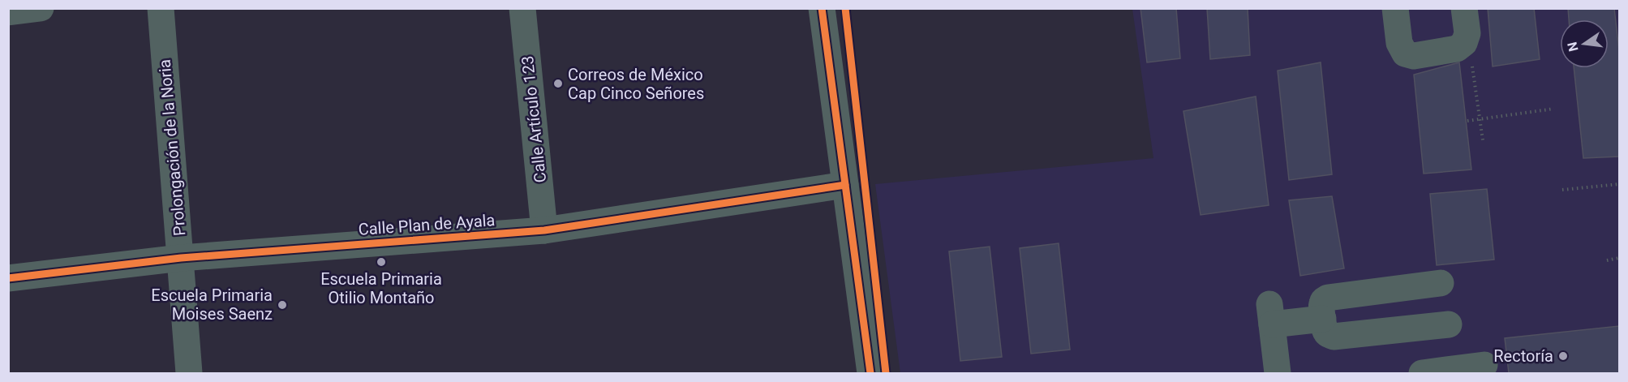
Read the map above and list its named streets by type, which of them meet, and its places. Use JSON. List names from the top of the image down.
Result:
{
  "streets": {
    "street": ["Calle Artículo 123", "Prolongación de la Noria", "Calle Plan de Ayala"]
  },
  "crossings": [
    ["Calle Artículo 123", "Calle Plan de Ayala"],
    ["Prolongación de la Noria", "Calle Plan de Ayala"]
  ],
  "places": [
    "Correos de México Cap Cinco Señores",
    "Escuela Primaria Otilio Montaño",
    "Escuela Primaria Moises Saenz",
    "Rectoría"
  ],
  "north": "left"
}
